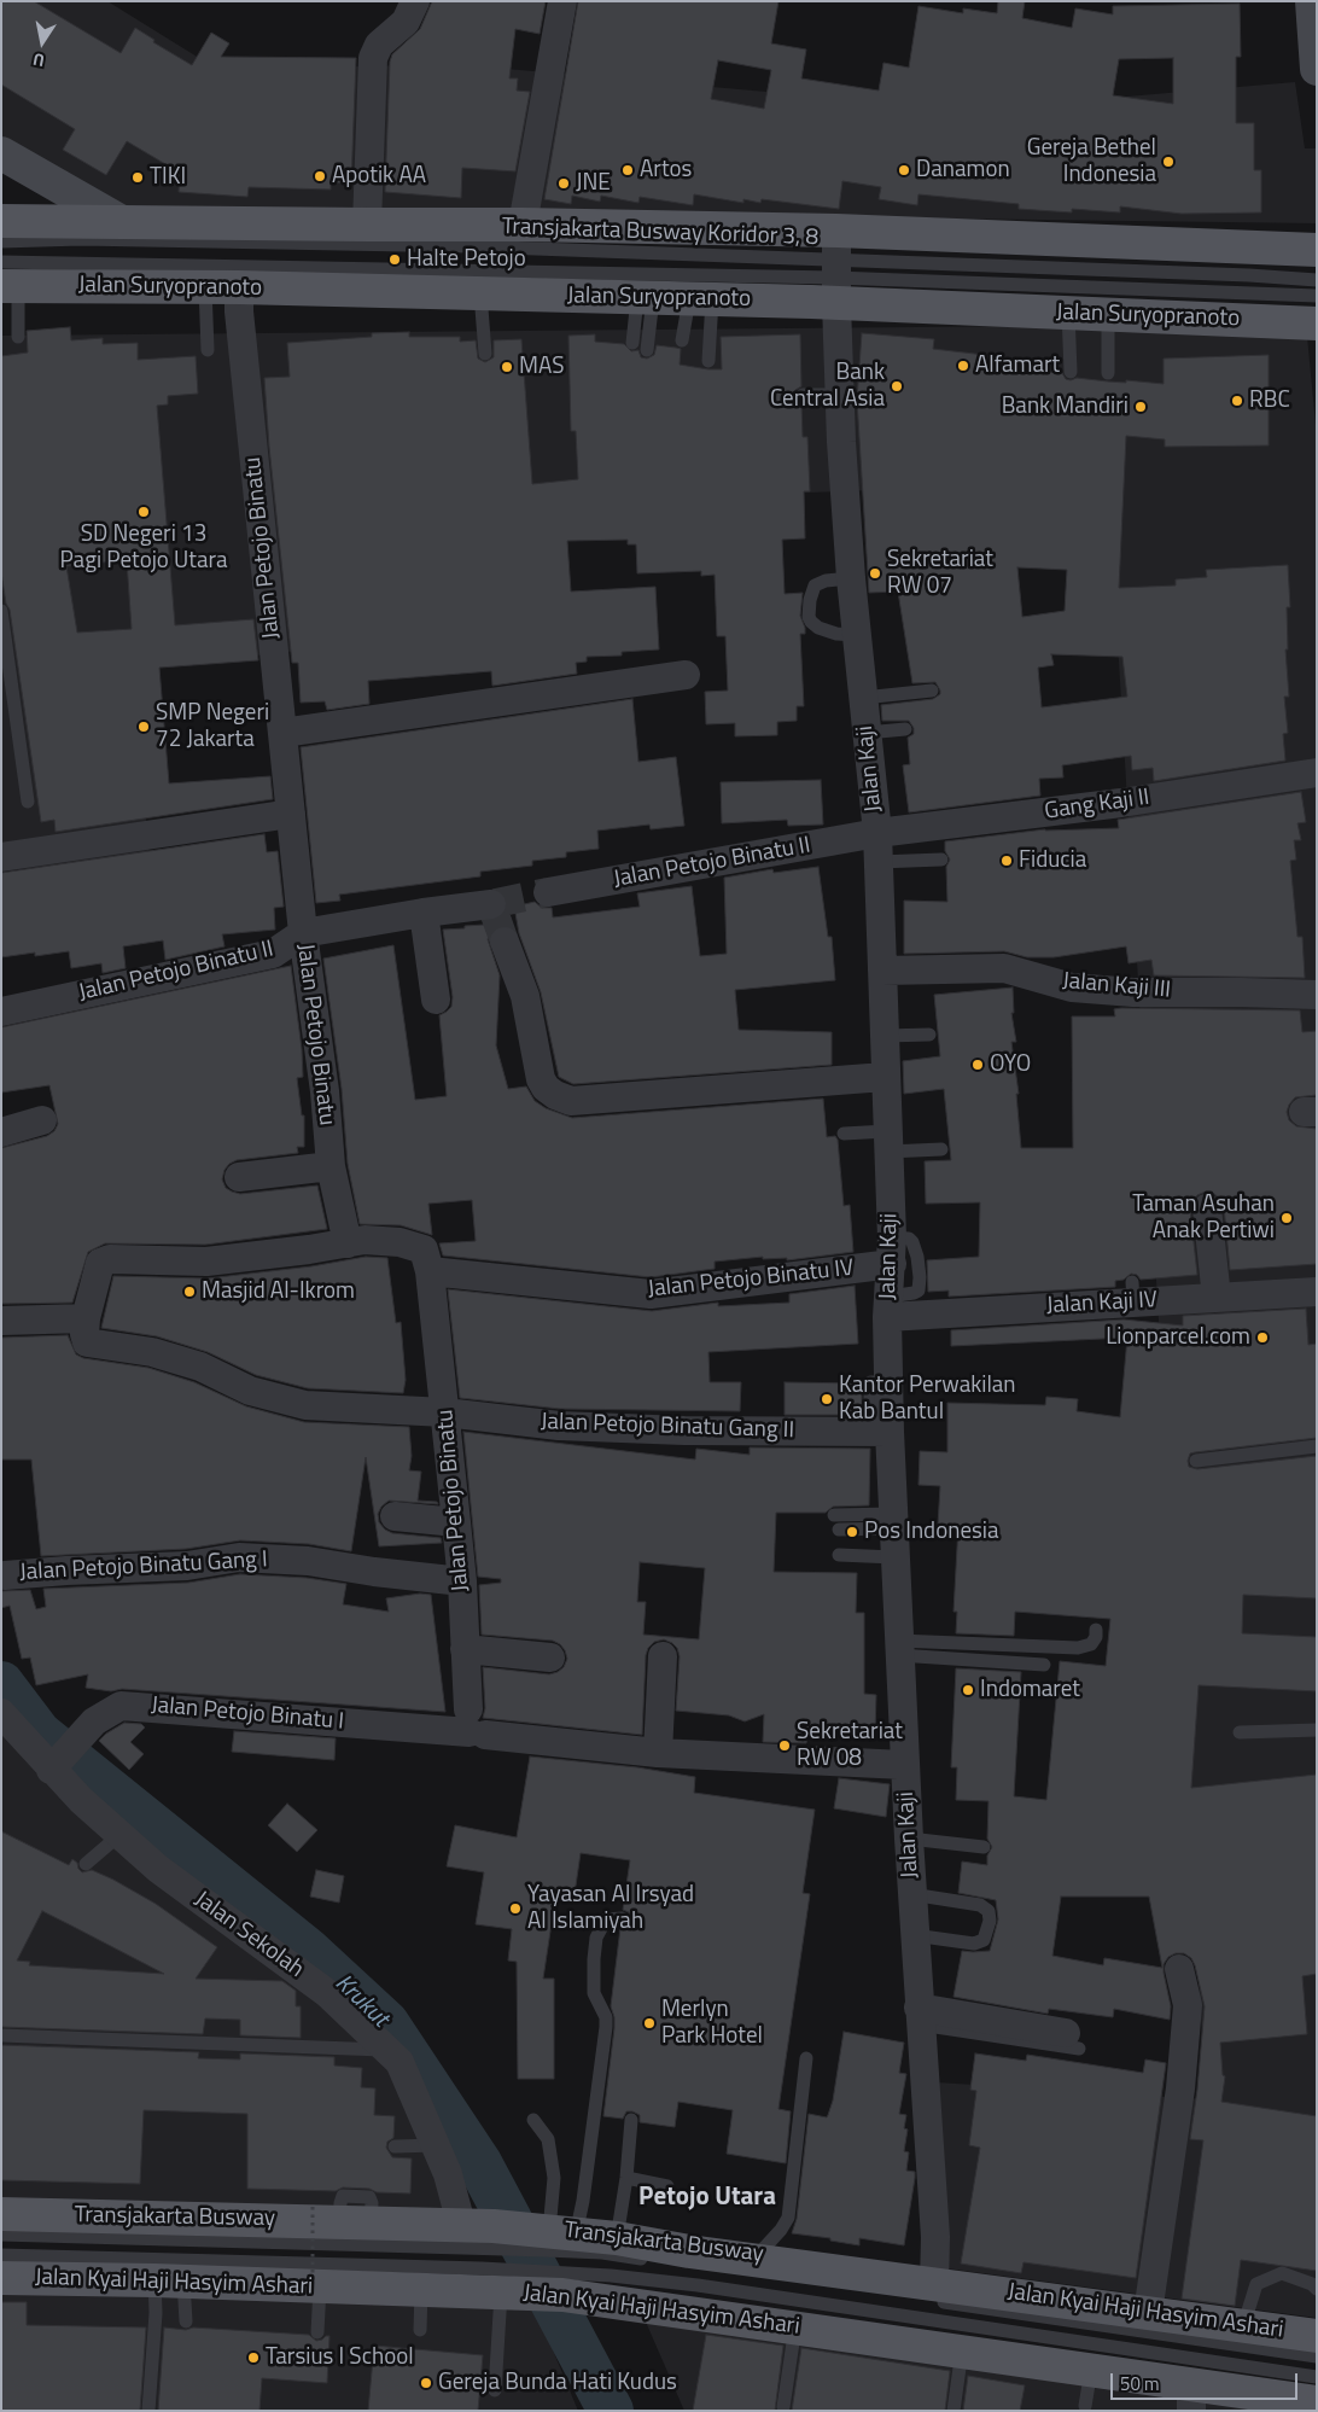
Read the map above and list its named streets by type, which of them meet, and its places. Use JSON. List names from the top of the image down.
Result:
{
  "streets": {
    "main road": ["Jalan Suryopranoto", "Jalan Kyai Haji Hasyim Ashari"],
    "street": [
      "Jalan Petojo Binatu",
      "Jalan Kaji",
      "Gang Kaji II",
      "Jalan Petojo Binatu II",
      "Jalan Kaji III",
      "Jalan Petojo Binatu IV",
      "Jalan Kaji IV",
      "Jalan Petojo Binatu Gang II",
      "Jalan Petojo Binatu Gang I",
      "Jalan Petojo Binatu I",
      "Jalan Sekolah"
    ],
    "lane": ["Transjakarta Busway Koridor 3, 8", "Transjakarta Busway"]
  },
  "crossings": [
    ["Transjakarta Busway Koridor 3, 8", "Jalan Suryopranoto"],
    ["Transjakarta Busway Koridor 3, 8", "Jalan Kaji"],
    ["Jalan Suryopranoto", "Jalan Petojo Binatu"],
    ["Jalan Suryopranoto", "Jalan Kaji"],
    ["Jalan Petojo Binatu", "Jalan Petojo Binatu II"],
    ["Jalan Petojo Binatu", "Jalan Petojo Binatu IV"],
    ["Jalan Petojo Binatu", "Jalan Petojo Binatu Gang II"],
    ["Jalan Petojo Binatu", "Jalan Petojo Binatu Gang I"],
    ["Jalan Petojo Binatu", "Jalan Petojo Binatu I"],
    ["Jalan Kaji", "Gang Kaji II"],
    ["Jalan Kaji", "Jalan Petojo Binatu II"],
    ["Jalan Kaji", "Jalan Kaji III"],
    ["Jalan Kaji", "Jalan Petojo Binatu IV"],
    ["Jalan Kaji", "Jalan Kaji IV"],
    ["Jalan Kaji", "Jalan Petojo Binatu Gang II"],
    ["Jalan Kaji", "Jalan Petojo Binatu I"],
    ["Jalan Kaji", "Jalan Kyai Haji Hasyim Ashari"],
    ["Gang Kaji II", "Jalan Petojo Binatu II"],
    ["Jalan Petojo Binatu I", "Jalan Sekolah"],
    ["Jalan Sekolah", "Jalan Kyai Haji Hasyim Ashari"],
    ["Transjakarta Busway", "Jalan Kyai Haji Hasyim Ashari"]
  ],
  "districts": ["Petojo Utara"],
  "water": ["Krukut"],
  "places": [
    "Gereja Bethel Indonesia",
    "Artos",
    "Danamon",
    "Apotik AA",
    "TIKI",
    "JNE",
    "Halte Petojo",
    "Alfamart",
    "MAS",
    "Bank Central Asia",
    "RBC",
    "Bank Mandiri",
    "SD Negeri 13 Pagi Petojo Utara",
    "Sekretariat RW 07",
    "SMP Negeri 72 Jakarta",
    "Fiducia",
    "OYO",
    "Taman Asuhan Anak Pertiwi",
    "Masjid Al-Ikrom",
    "Lionparcel.com",
    "Kantor Perwakilan Kab Bantul",
    "Pos Indonesia",
    "Indomaret",
    "Sekretariat RW 08",
    "Yayasan Al Irsyad Al Islamiyah",
    "Merlyn Park Hotel",
    "Tarsius I School",
    "Gereja Bunda Hati Kudus"
  ],
  "scale_bar": "50 m",
  "north": "bottom"
}
